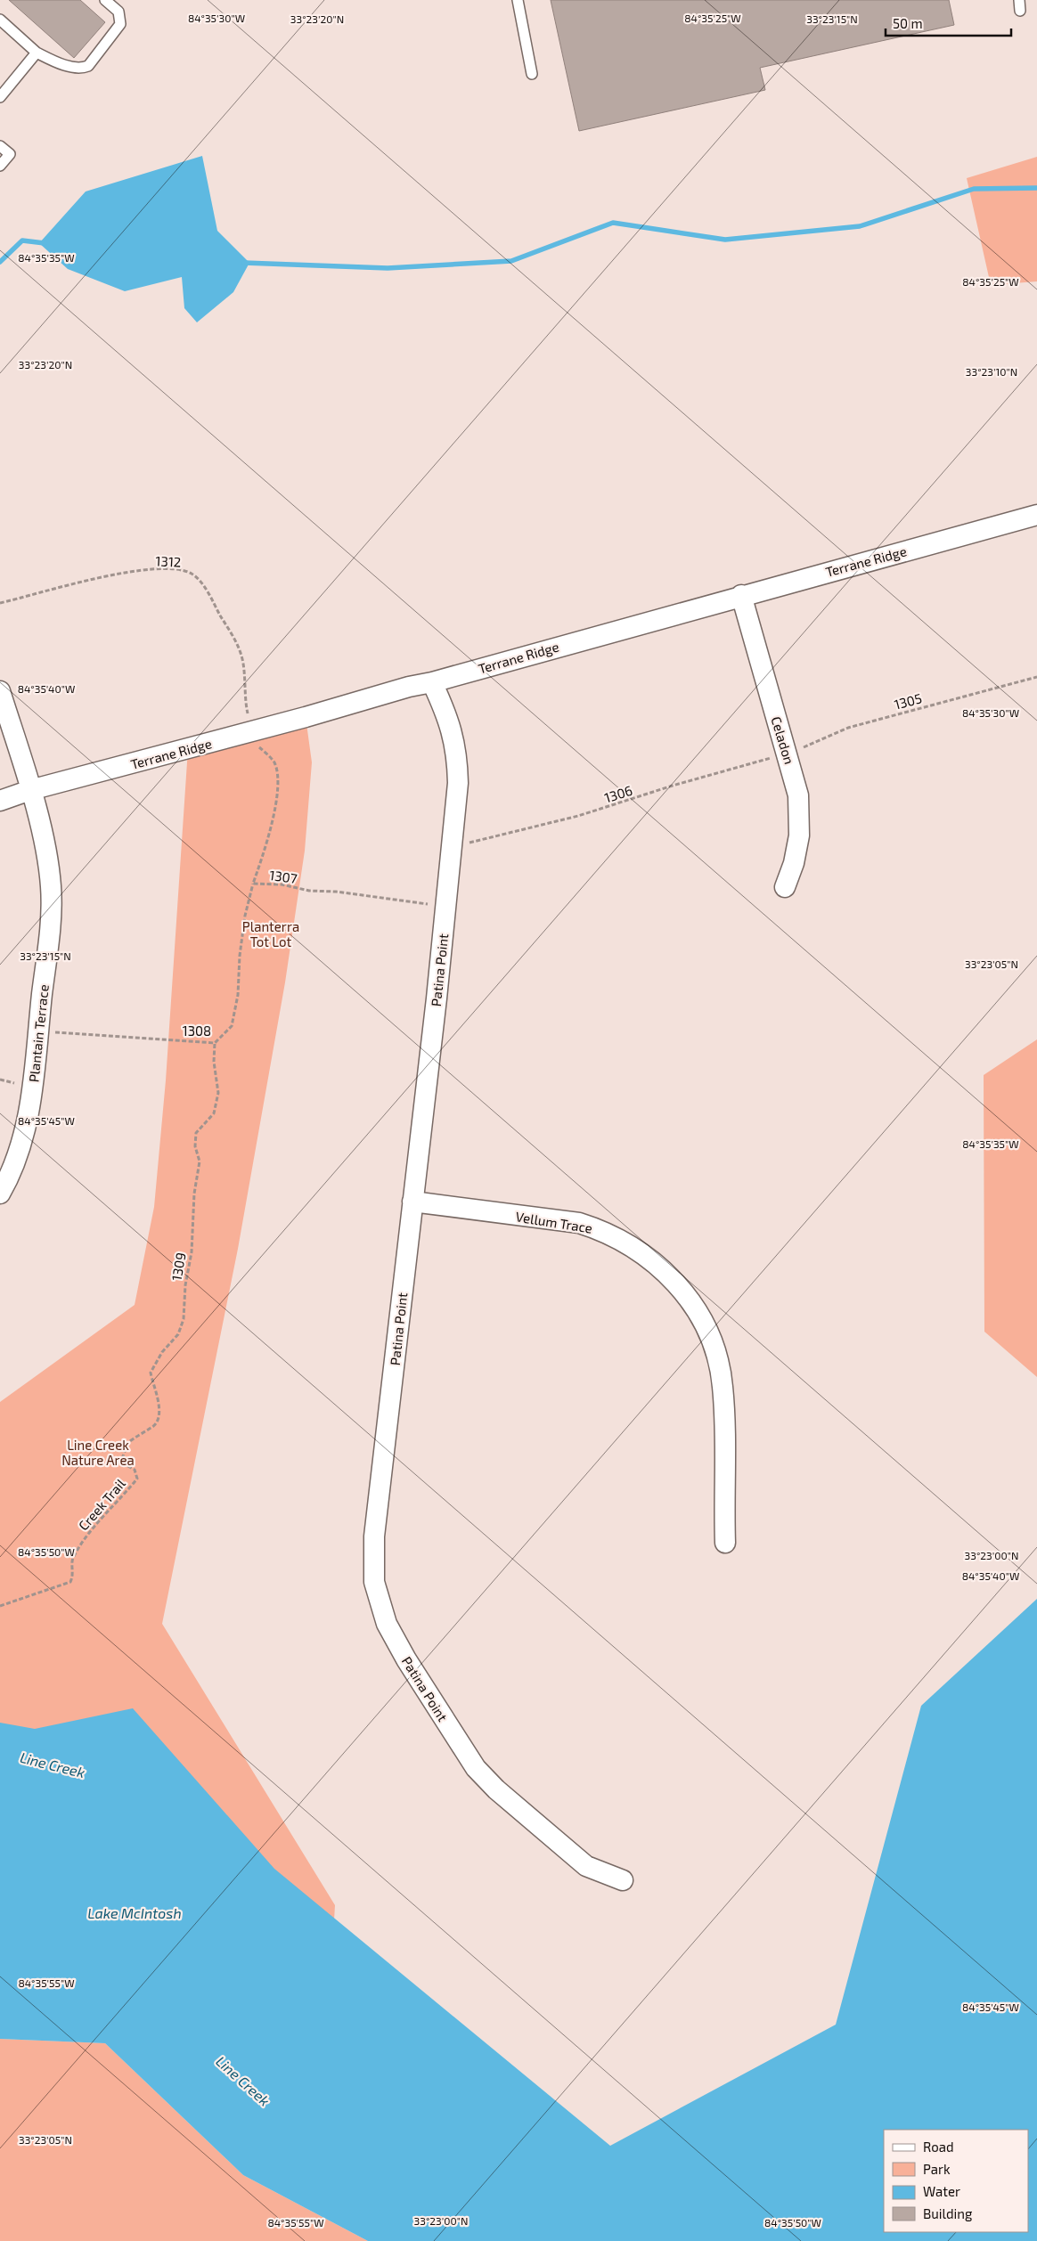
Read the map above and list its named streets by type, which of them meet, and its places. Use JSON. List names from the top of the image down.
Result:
{
  "streets": {
    "street": [
      "Terrane Ridge",
      "Celadon",
      "Patina Point",
      "Plantain Terrace",
      "Vellum Trace"
    ],
    "path": [
      "1312",
      "1305",
      "1306",
      "1307",
      "1308",
      "1309",
      "Creek Trail"
    ]
  },
  "crossings": [
    ["1312", "Terrane Ridge"],
    ["1312", "1307"],
    ["Terrane Ridge", "Celadon"],
    ["Terrane Ridge", "1307"],
    ["Terrane Ridge", "Patina Point"],
    ["Terrane Ridge", "Plantain Terrace"],
    ["1305", "Celadon"],
    ["1305", "1306"],
    ["Celadon", "1306"],
    ["1306", "Patina Point"],
    ["1307", "Patina Point"],
    ["1307", "1308"],
    ["Patina Point", "Vellum Trace"],
    ["1308", "Plantain Terrace"],
    ["1308", "1309"],
    ["1309", "Creek Trail"]
  ],
  "water": ["Line Creek", "Lake McIntosh"],
  "parks": ["Planterra Tot Lot", "Line Creek Nature Area"],
  "legend": [
    "Road",
    "Park",
    "Water",
    "Building"
  ],
  "scale_bar": "50 m",
  "coordinates": [
    "84°35'30\"W",
    "84°35'25\"W",
    "33°23'20\"N",
    "33°23'15\"N",
    "84°35'35\"W",
    "33°23'10\"N",
    "84°35'40\"W",
    "33°23'05\"N",
    "84°35'45\"W",
    "84°35'50\"W",
    "33°23'00\"N",
    "84°35'55\"W"
  ]
}
